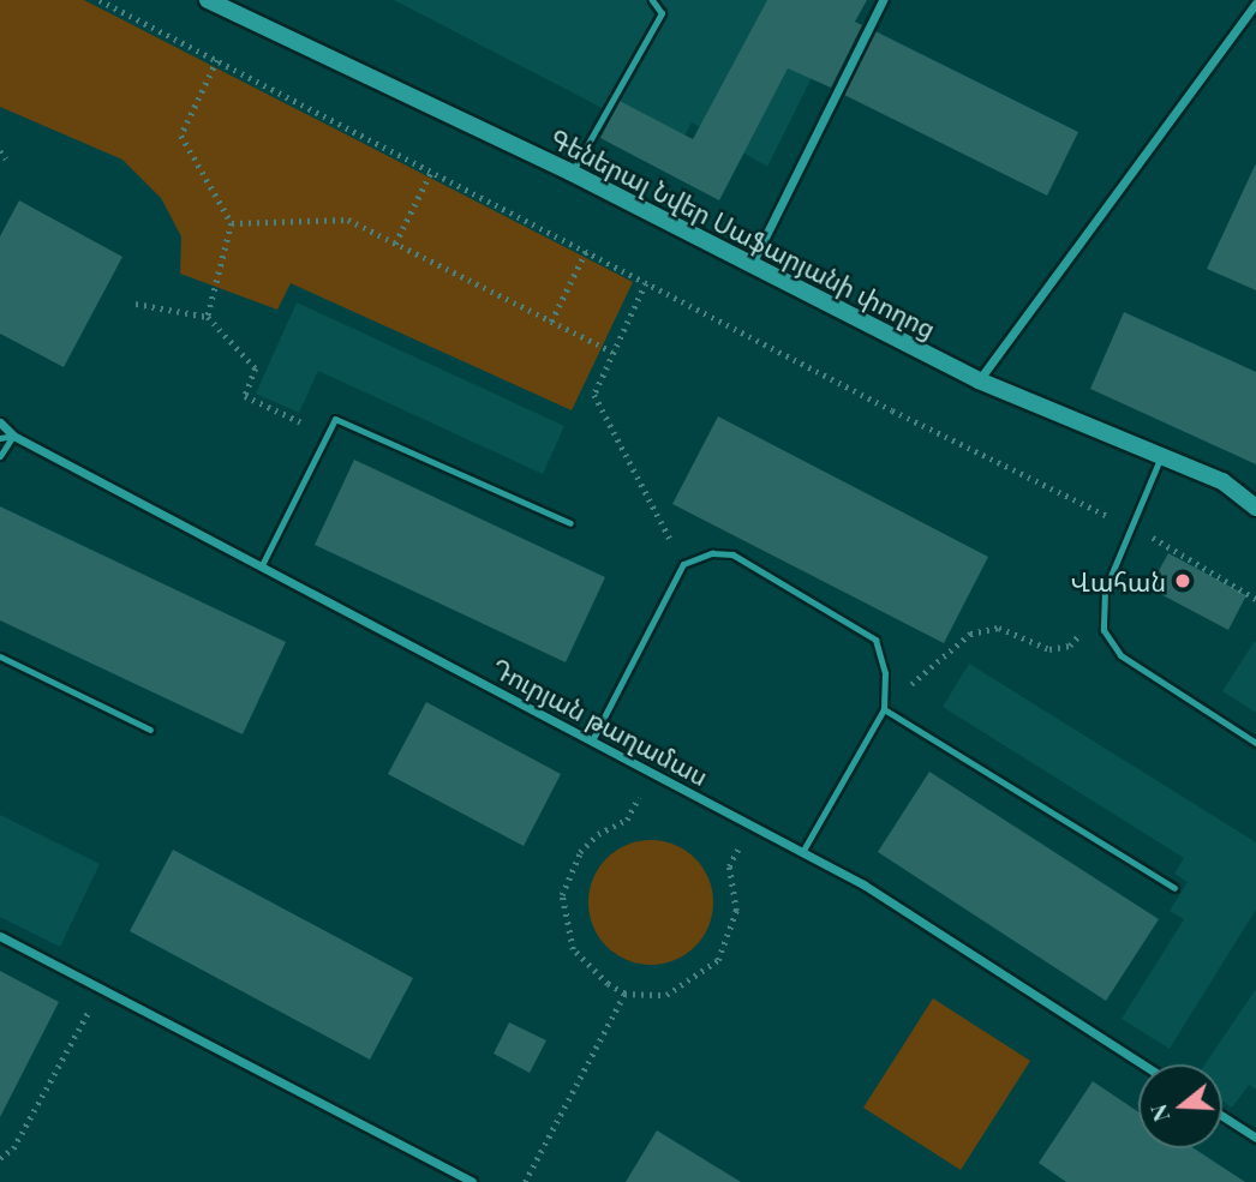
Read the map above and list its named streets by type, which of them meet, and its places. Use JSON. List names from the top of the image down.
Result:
{
  "streets": {
    "main road": ["Գեներալ Նվեր Սաֆարյանի փողոց"],
    "street": ["Դուրյան թաղամաս"]
  },
  "places": ["Վահան"],
  "north": "left"
}
